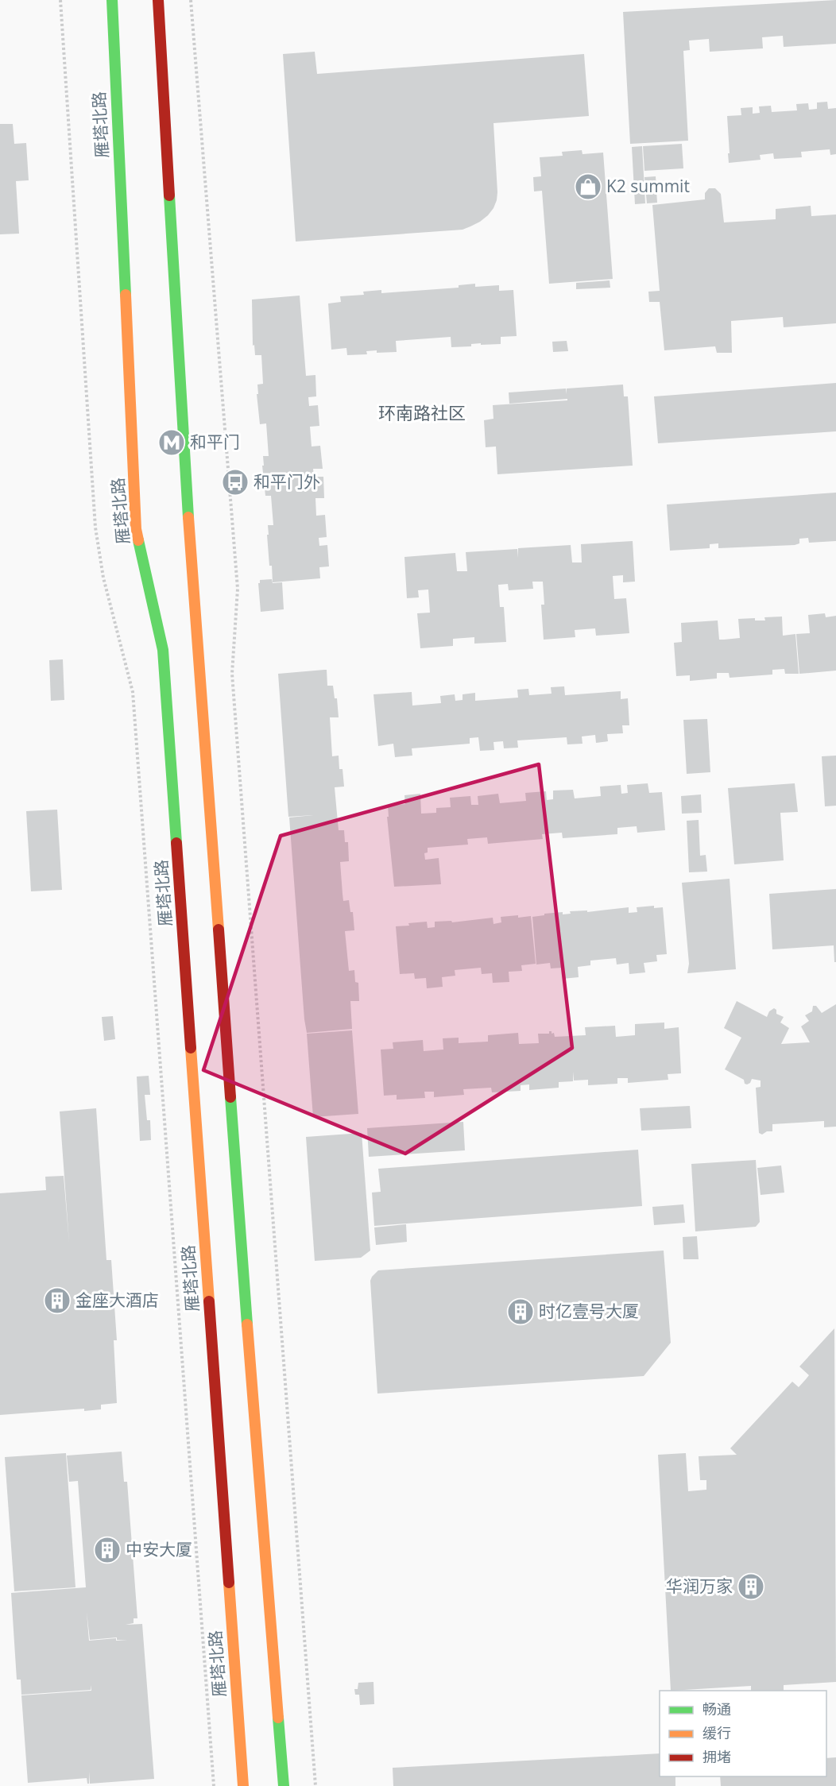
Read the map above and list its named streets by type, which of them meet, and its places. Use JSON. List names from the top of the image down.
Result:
{
  "streets": {
    "main road": ["雁塔北路"]
  },
  "districts": ["环南路社区"],
  "places": {
    "shop": ["K2 summit"],
    "metro station": ["和平门"],
    "bus stop": ["和平门外"],
    "building": [
      "金座大酒店",
      "时亿壹号大厦",
      "中安大厦",
      "华润万家"
    ]
  },
  "legend": ["畅通", "缓行", "拥堵"]
}
